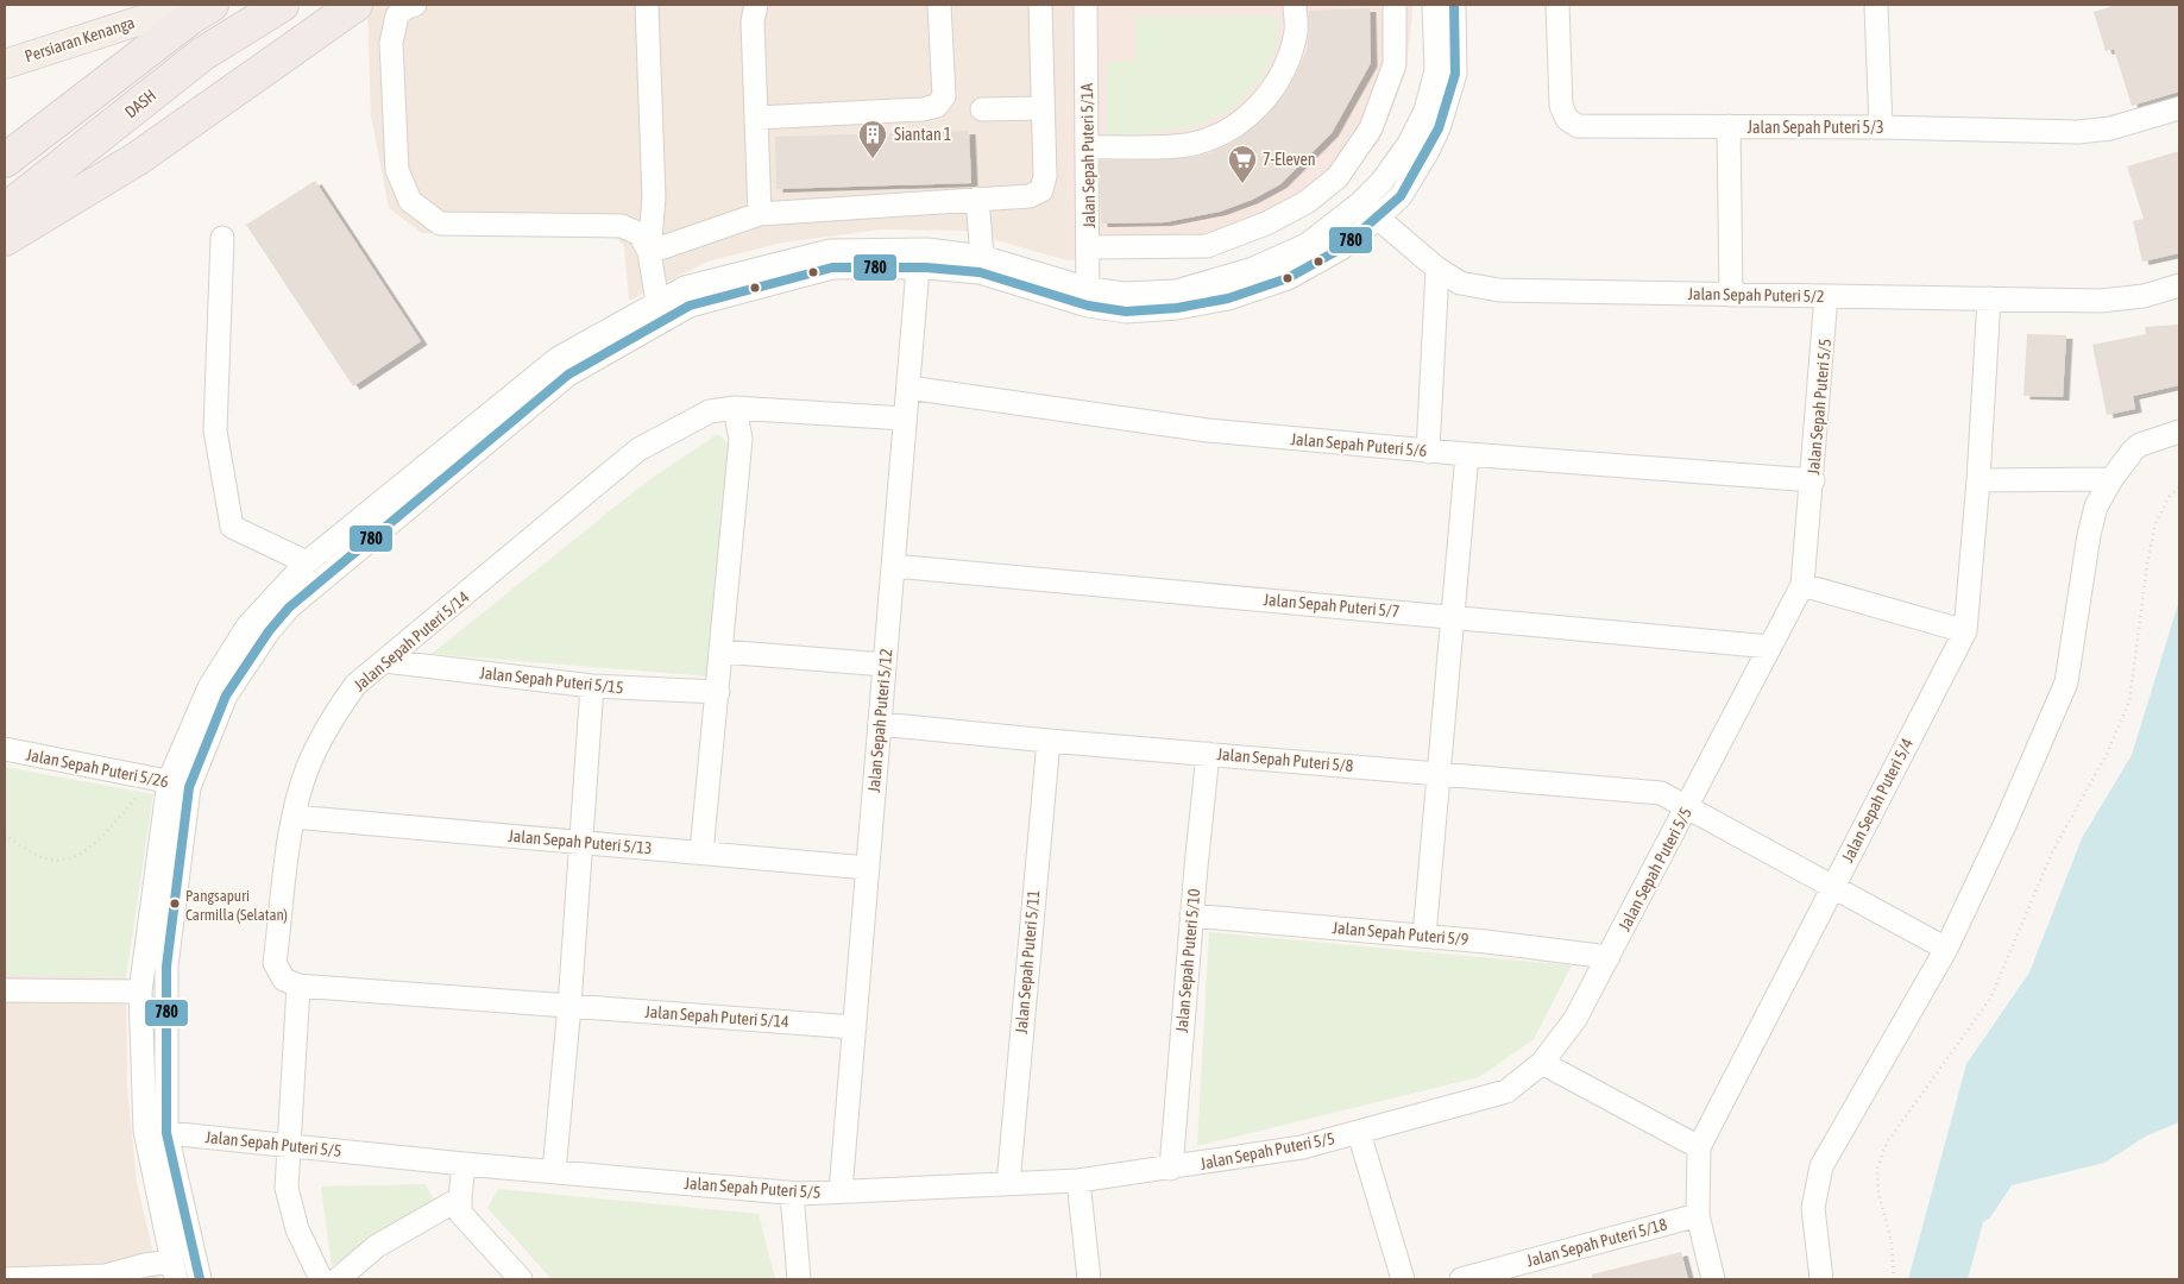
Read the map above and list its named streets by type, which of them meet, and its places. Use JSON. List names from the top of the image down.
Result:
{
  "streets": {
    "highway": ["DASH"],
    "main road": ["Persiaran Kenanga"],
    "street": [
      "Jalan Sepah Puteri 5/3",
      "Jalan Sepah Puteri 5/1A",
      "Jalan Sepah Puteri 5/2",
      "Jalan Sepah Puteri 5/5",
      "Jalan Sepah Puteri 5/6",
      "Jalan Sepah Puteri 5/7",
      "Jalan Sepah Puteri 5/14",
      "Jalan Sepah Puteri 5/15",
      "Jalan Sepah Puteri 5/12",
      "Jalan Sepah Puteri 5/8",
      "Jalan Sepah Puteri 5/26",
      "Jalan Sepah Puteri 5/4",
      "Jalan Sepah Puteri 5/13",
      "Jalan Sepah Puteri 5/9",
      "Jalan Sepah Puteri 5/10",
      "Jalan Sepah Puteri 5/11",
      "Jalan Sepah Puteri 5/18"
    ]
  },
  "crossings": [
    ["Jalan Sepah Puteri 5/2", "Jalan Sepah Puteri 5/5"],
    ["Jalan Sepah Puteri 5/2", "Jalan Sepah Puteri 5/4"],
    ["Jalan Sepah Puteri 5/5", "Jalan Sepah Puteri 5/6"],
    ["Jalan Sepah Puteri 5/5", "Jalan Sepah Puteri 5/7"],
    ["Jalan Sepah Puteri 5/5", "Jalan Sepah Puteri 5/12"],
    ["Jalan Sepah Puteri 5/5", "Jalan Sepah Puteri 5/8"],
    ["Jalan Sepah Puteri 5/5", "Jalan Sepah Puteri 5/9"],
    ["Jalan Sepah Puteri 5/5", "Jalan Sepah Puteri 5/10"],
    ["Jalan Sepah Puteri 5/5", "Jalan Sepah Puteri 5/11"],
    ["Jalan Sepah Puteri 5/6", "Jalan Sepah Puteri 5/12"],
    ["Jalan Sepah Puteri 5/7", "Jalan Sepah Puteri 5/12"],
    ["Jalan Sepah Puteri 5/14", "Jalan Sepah Puteri 5/15"],
    ["Jalan Sepah Puteri 5/14", "Jalan Sepah Puteri 5/12"],
    ["Jalan Sepah Puteri 5/14", "Jalan Sepah Puteri 5/13"],
    ["Jalan Sepah Puteri 5/12", "Jalan Sepah Puteri 5/8"],
    ["Jalan Sepah Puteri 5/12", "Jalan Sepah Puteri 5/13"],
    ["Jalan Sepah Puteri 5/8", "Jalan Sepah Puteri 5/4"],
    ["Jalan Sepah Puteri 5/8", "Jalan Sepah Puteri 5/10"],
    ["Jalan Sepah Puteri 5/8", "Jalan Sepah Puteri 5/11"],
    ["Jalan Sepah Puteri 5/4", "Jalan Sepah Puteri 5/18"],
    ["Jalan Sepah Puteri 5/9", "Jalan Sepah Puteri 5/10"]
  ],
  "places": {
    "building": ["Siantan 1"],
    "supermarket": ["7-Eleven"],
    "other": ["Pangsapuri Carmilla (Selatan)"]
  },
  "lines": ["transit line 780"]
}
